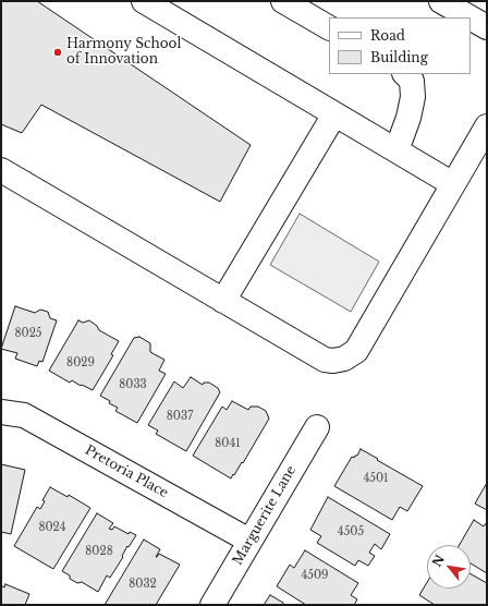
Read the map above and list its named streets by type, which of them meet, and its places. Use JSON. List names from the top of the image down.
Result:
{
  "streets": {
    "street": ["Pretoria Place", "Marguerite Lane"]
  },
  "crossings": [
    ["Pretoria Place", "Marguerite Lane"]
  ],
  "places": ["Harmony School of Innovation"],
  "house_numbers": [
    "8025",
    "8029",
    "8033",
    "8037",
    "8041",
    "4501",
    "8024",
    "4505",
    "8028",
    "4509",
    "8032"
  ],
  "legend": ["Road", "Building"],
  "north": "top left"
}
